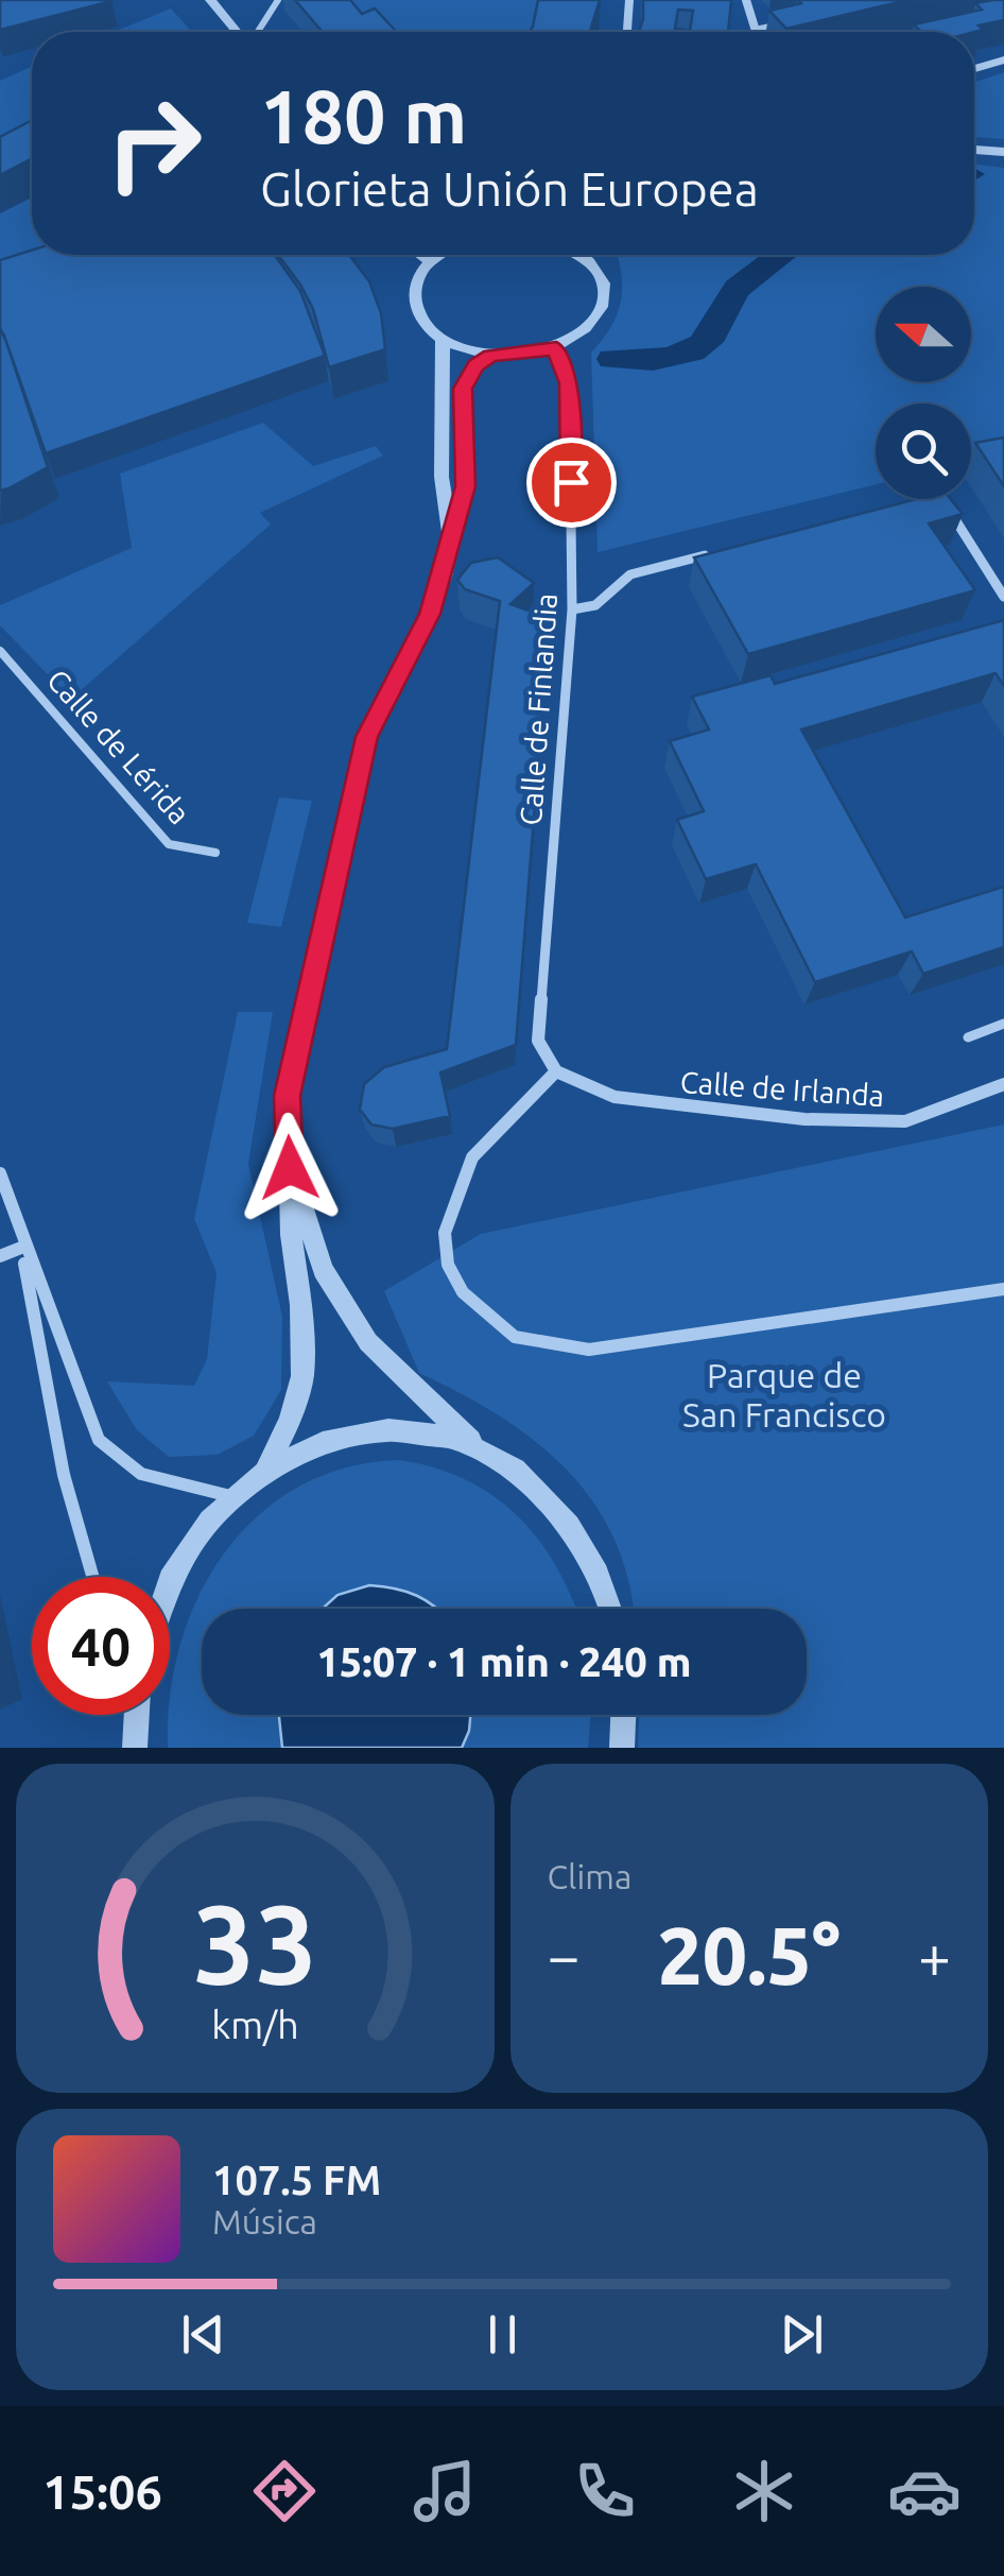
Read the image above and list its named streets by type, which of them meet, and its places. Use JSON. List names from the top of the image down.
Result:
{
  "streets": {
    "street": ["Calle de Finlandia", "Calle de Lérida", "Calle de Irlanda"]
  },
  "crossings": [
    ["Calle de Finlandia", "Calle de Irlanda"]
  ],
  "parks": ["Parque de San Francisco"],
  "north": "left",
  "page": {
    "turn": ["180 m", "Glorieta Unión Europea"],
    "limit": "40",
    "trip": "15:07 · 1 min · 240 m",
    "tile": "Clima",
    "heat": ["−", "20.5°", "+"],
    "song": ["107.5 FM", "Música"],
    "tabs": "15:06",
    "gauge": ["33", "km/h"]
  }
}
